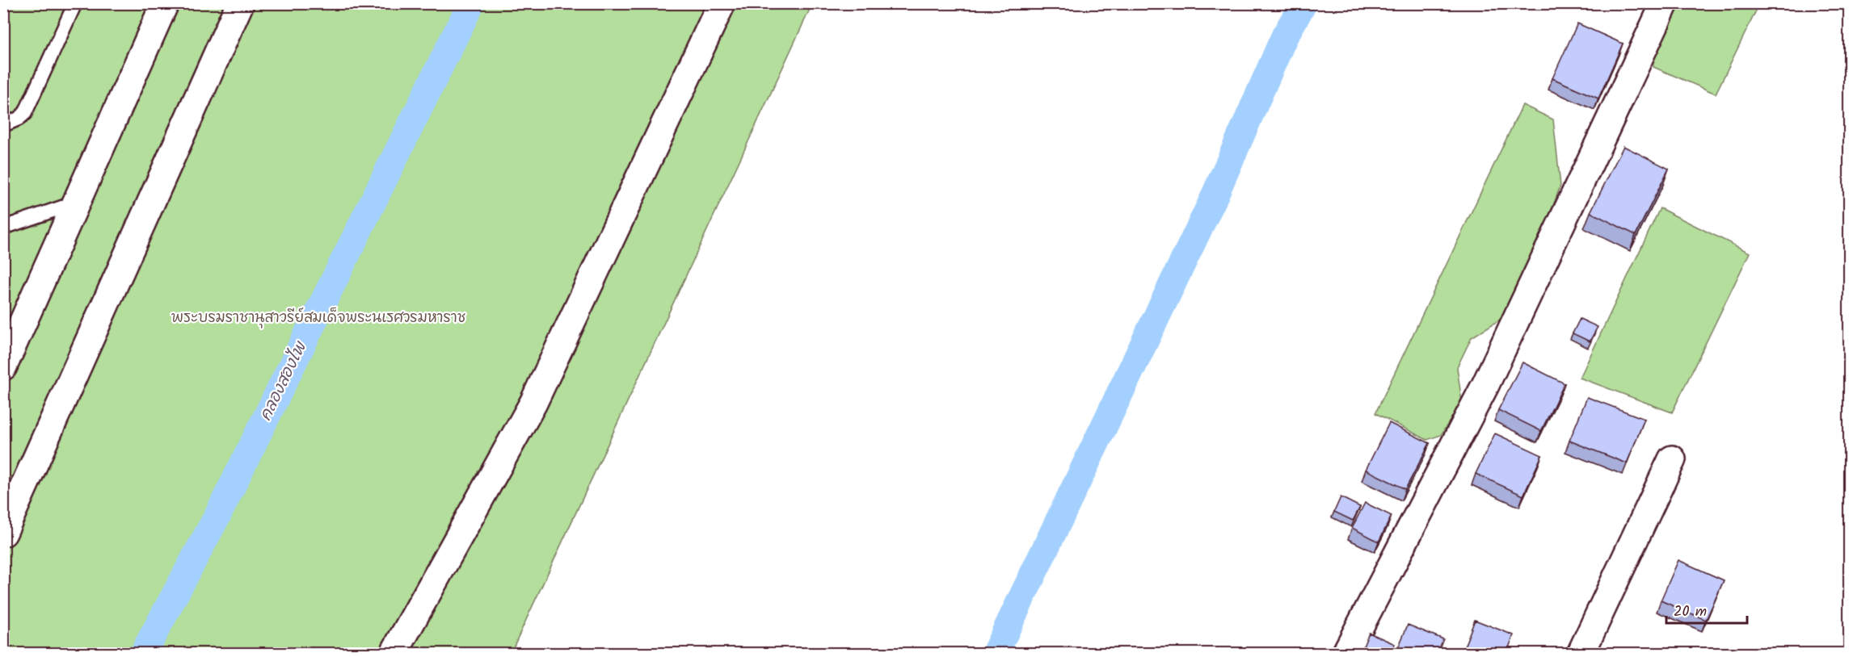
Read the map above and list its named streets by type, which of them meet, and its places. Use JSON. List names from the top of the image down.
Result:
{
  "water": ["คลองสองไพ"],
  "parks": ["พระบรมราชานุสาวรีย์สมเด็จพระนเรศวรมหาราช"],
  "scale_bar": "20 m"
}
